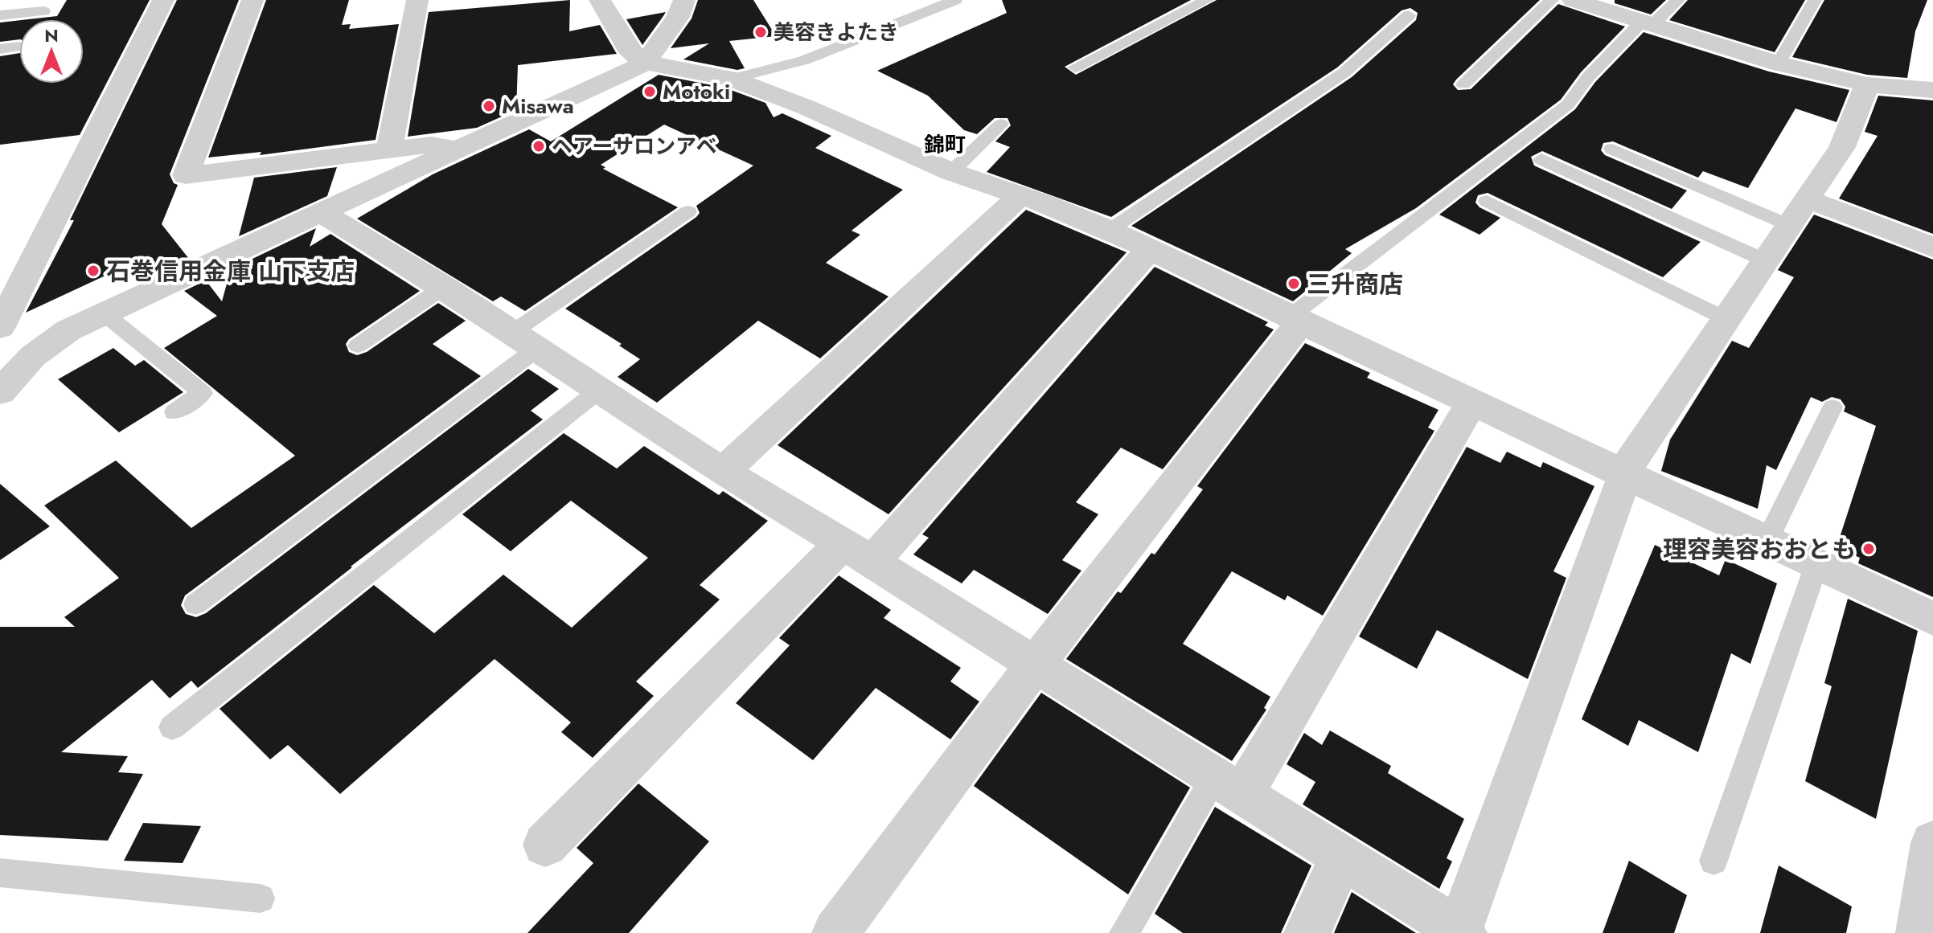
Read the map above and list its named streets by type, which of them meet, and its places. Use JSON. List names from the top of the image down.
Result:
{
  "districts": ["錦町"],
  "places": [
    "美容きよたき",
    "Motoki",
    "Misawa",
    "ヘアーサロンアベ",
    "石巻信用金庫 山下支店",
    "三升商店",
    "理容美容おおとも"
  ],
  "north": "top"
}
